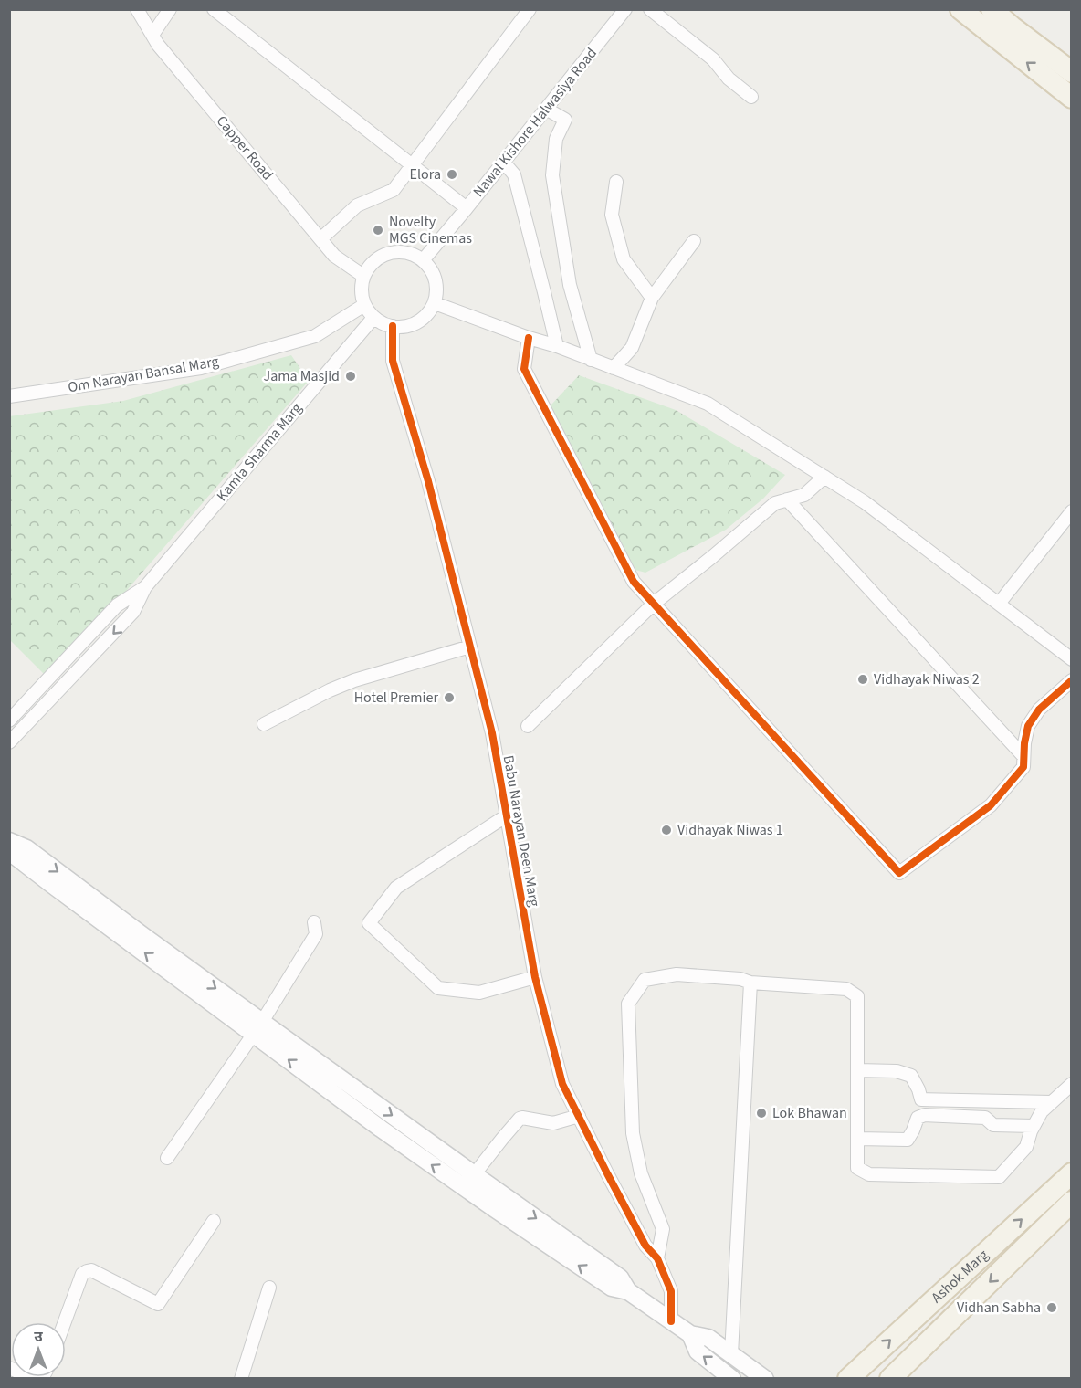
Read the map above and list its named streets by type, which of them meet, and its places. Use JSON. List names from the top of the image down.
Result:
{
  "streets": {
    "main road": ["Ashok Marg"],
    "street": [
      "Nawal Kishore Halwasiya Road",
      "Capper Road",
      "Om Narayan Bansal Marg",
      "Kamla Sharma Marg",
      "Babu Narayan Deen Marg"
    ]
  },
  "crossings": [
    ["Nawal Kishore Halwasiya Road", "Capper Road"],
    ["Nawal Kishore Halwasiya Road", "Om Narayan Bansal Marg"],
    ["Nawal Kishore Halwasiya Road", "Kamla Sharma Marg"],
    ["Nawal Kishore Halwasiya Road", "Babu Narayan Deen Marg"],
    ["Capper Road", "Om Narayan Bansal Marg"],
    ["Capper Road", "Kamla Sharma Marg"],
    ["Capper Road", "Babu Narayan Deen Marg"],
    ["Om Narayan Bansal Marg", "Kamla Sharma Marg"],
    ["Om Narayan Bansal Marg", "Babu Narayan Deen Marg"],
    ["Kamla Sharma Marg", "Babu Narayan Deen Marg"]
  ],
  "places": [
    "Elora",
    "Novelty MGS Cinemas",
    "Jama Masjid",
    "Vidhayak Niwas 2",
    "Hotel Premier",
    "Vidhayak Niwas 1",
    "Lok Bhawan",
    "Vidhan Sabha"
  ],
  "north": "top"
}
